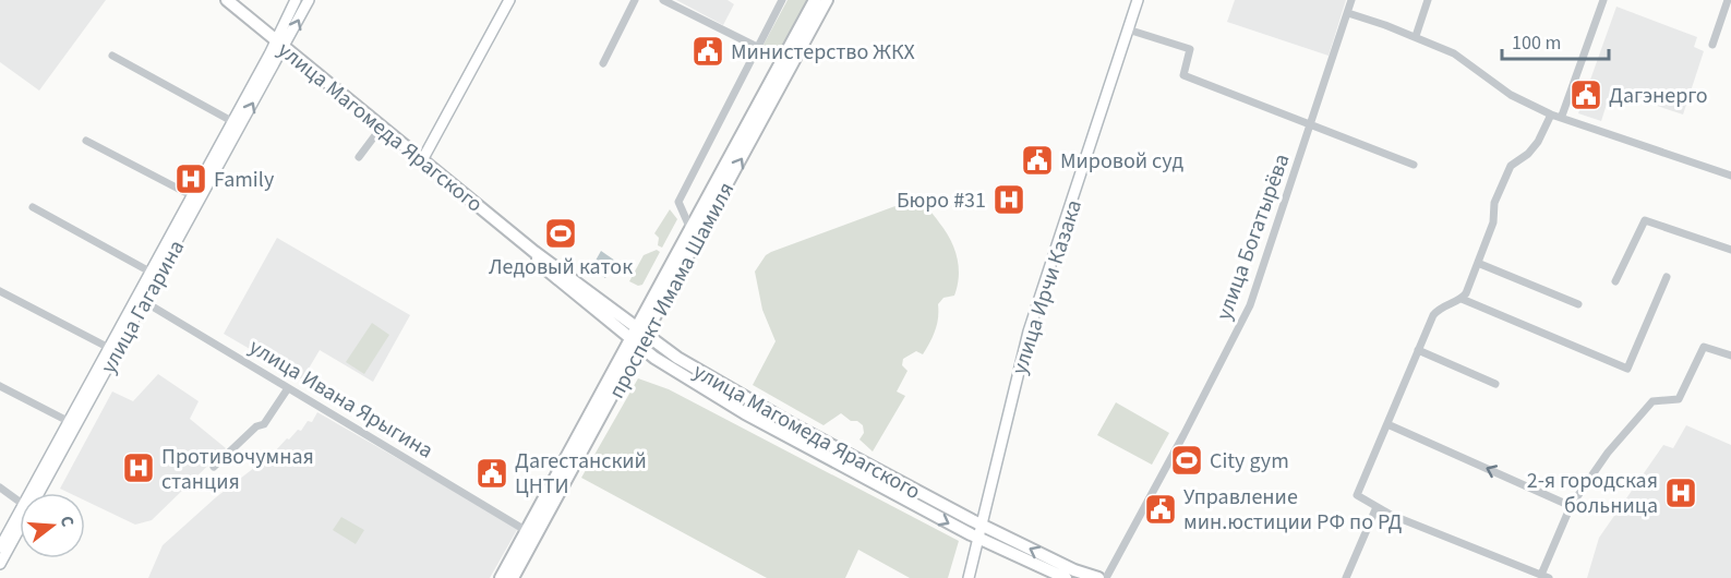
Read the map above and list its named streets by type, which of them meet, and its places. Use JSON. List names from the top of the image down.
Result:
{
  "streets": {
    "main road": [
      "улица Магомеда Ярагского",
      "улица Ирчи Казака",
      "проспект Имама Шамиля",
      "улица Гагарина"
    ],
    "street": ["улица Богатырёва", "улица Ивана Ярыгина"]
  },
  "crossings": [
    ["улица Магомеда Ярагского", "улица Ирчи Казака"],
    ["улица Магомеда Ярагского", "проспект Имама Шамиля"],
    ["улица Магомеда Ярагского", "улица Гагарина"],
    ["проспект Имама Шамиля", "улица Ивана Ярыгина"],
    ["улица Гагарина", "улица Ивана Ярыгина"]
  ],
  "places": {
    "public building": [
      "Министерство ЖКХ",
      "Дагэнерго",
      "Мировой суд",
      "Дагестанский ЦНТИ",
      "Управление мин.юстиции РФ по РД"
    ],
    "hospital": [
      "Family",
      "Бюро #31",
      "Противочумная станция",
      "2-я городская больница"
    ],
    "sports": ["Ледовый каток", "City gym"]
  },
  "scale_bar": "100 m",
  "north": "right"
}
